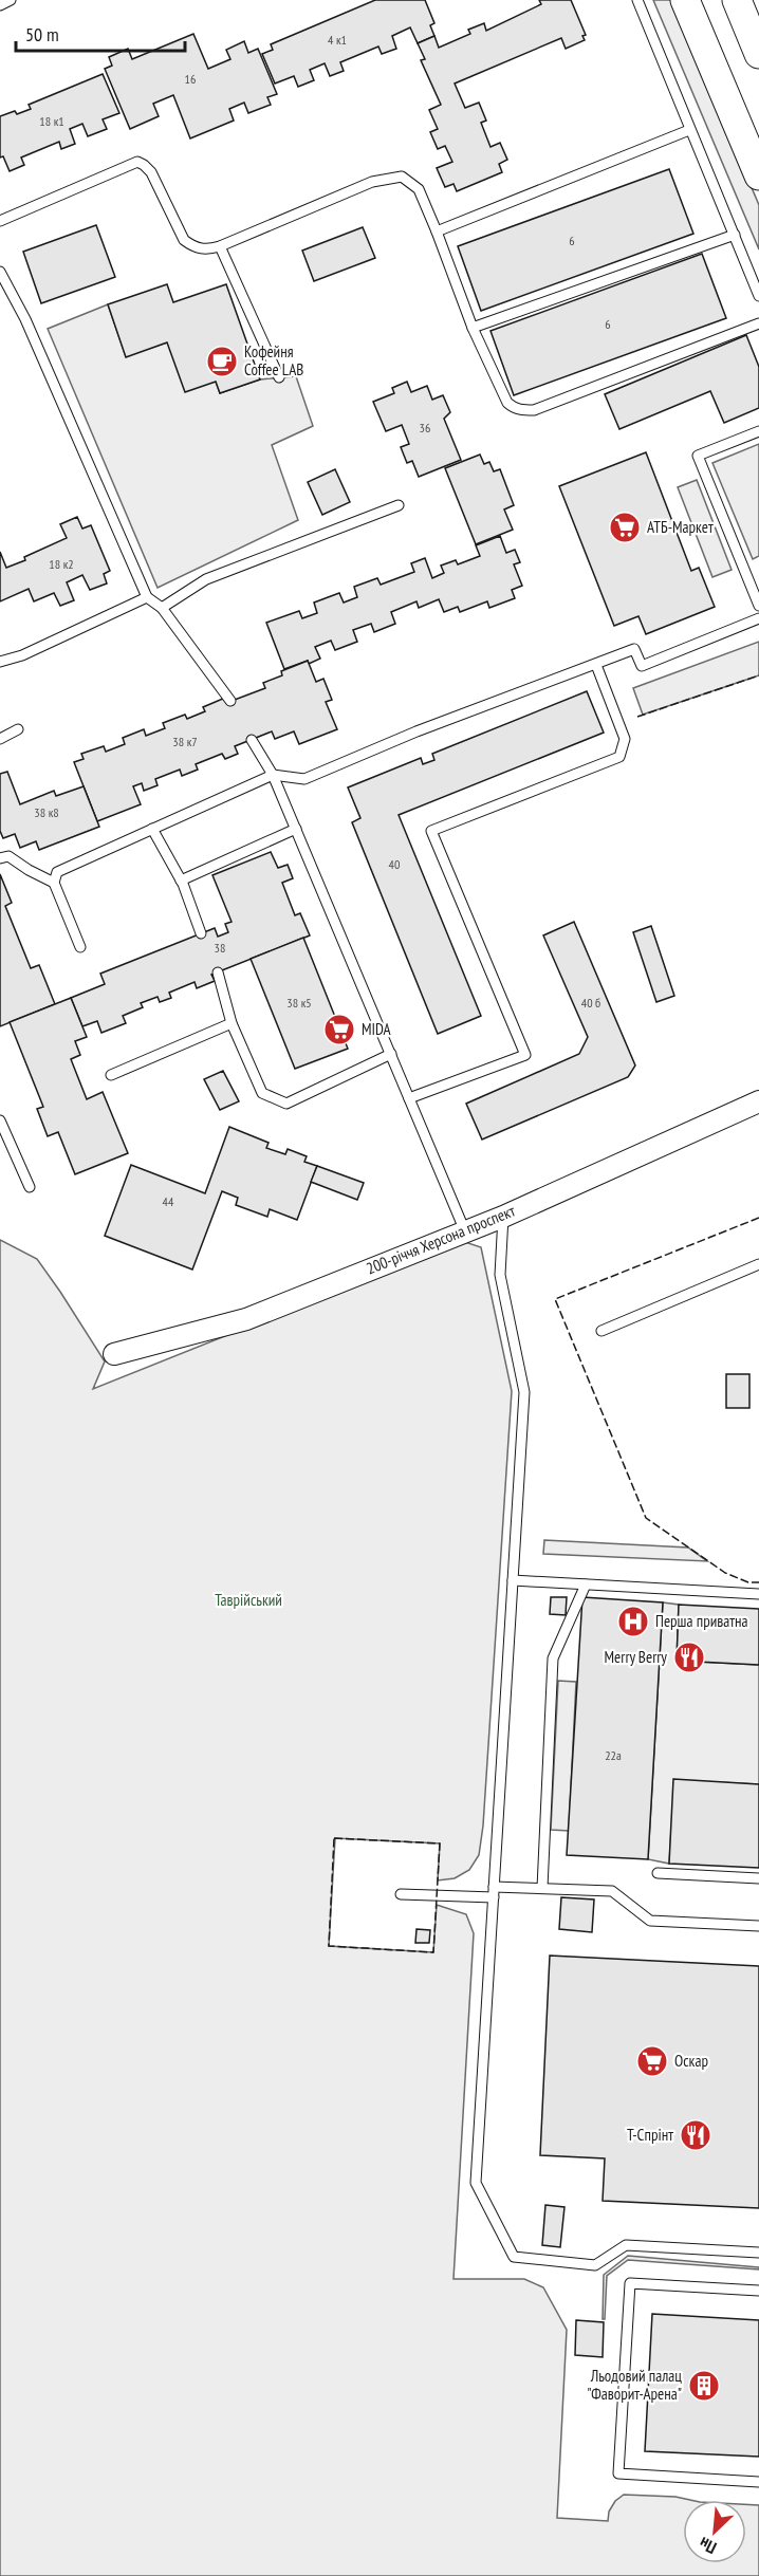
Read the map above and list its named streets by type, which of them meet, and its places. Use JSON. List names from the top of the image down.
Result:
{
  "streets": {
    "street": ["200-річчя Херсона проспект"]
  },
  "parks": ["Таврійський"],
  "places": {
    "cafe": ["Кофейня Coffee LAB"],
    "supermarket": ["АТБ-Маркет", "MIDA", "Оскар"],
    "hospital": ["Перша приватна"],
    "restaurant": ["Merry Berry", "Т-Спрінт"],
    "building": ["Льодовий палац \"Фаворит-Арена\""]
  },
  "house_numbers": [
    "4 к1",
    "16",
    "18 к1",
    "6",
    "6",
    "36",
    "18 к2",
    "38 к7",
    "38 к8",
    "40",
    "38",
    "38 к5",
    "40 б",
    "44",
    "22а"
  ],
  "scale_bar": "50 m",
  "north": "bottom left"
}
